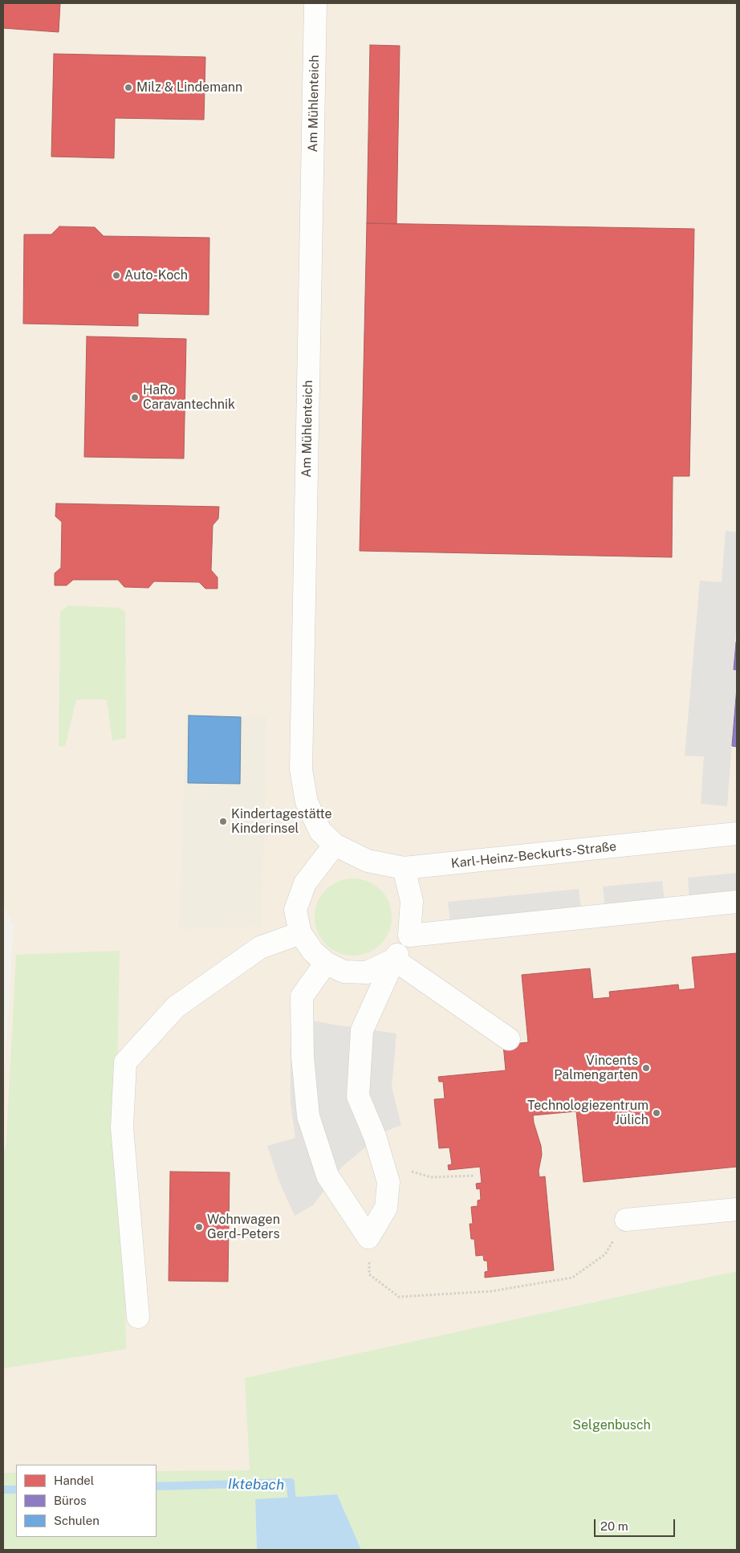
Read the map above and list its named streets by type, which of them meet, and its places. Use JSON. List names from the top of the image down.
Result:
{
  "streets": {
    "street": ["Am Mühlenteich", "Karl-Heinz-Beckurts-Straße"]
  },
  "crossings": [
    ["Am Mühlenteich", "Karl-Heinz-Beckurts-Straße"]
  ],
  "water": ["Iktebach"],
  "parks": ["Selgenbusch"],
  "places": [
    "Milz & Lindemann",
    "Auto-Koch",
    "HaRo Caravantechnik",
    "Kindertagestätte Kinderinsel",
    "Vincents Palmengarten",
    "Technologiezentrum Jülich",
    "Wohnwagen Gerd-Peters"
  ],
  "legend": ["Handel", "Büros", "Schulen"],
  "scale_bar": "20 m"
}
